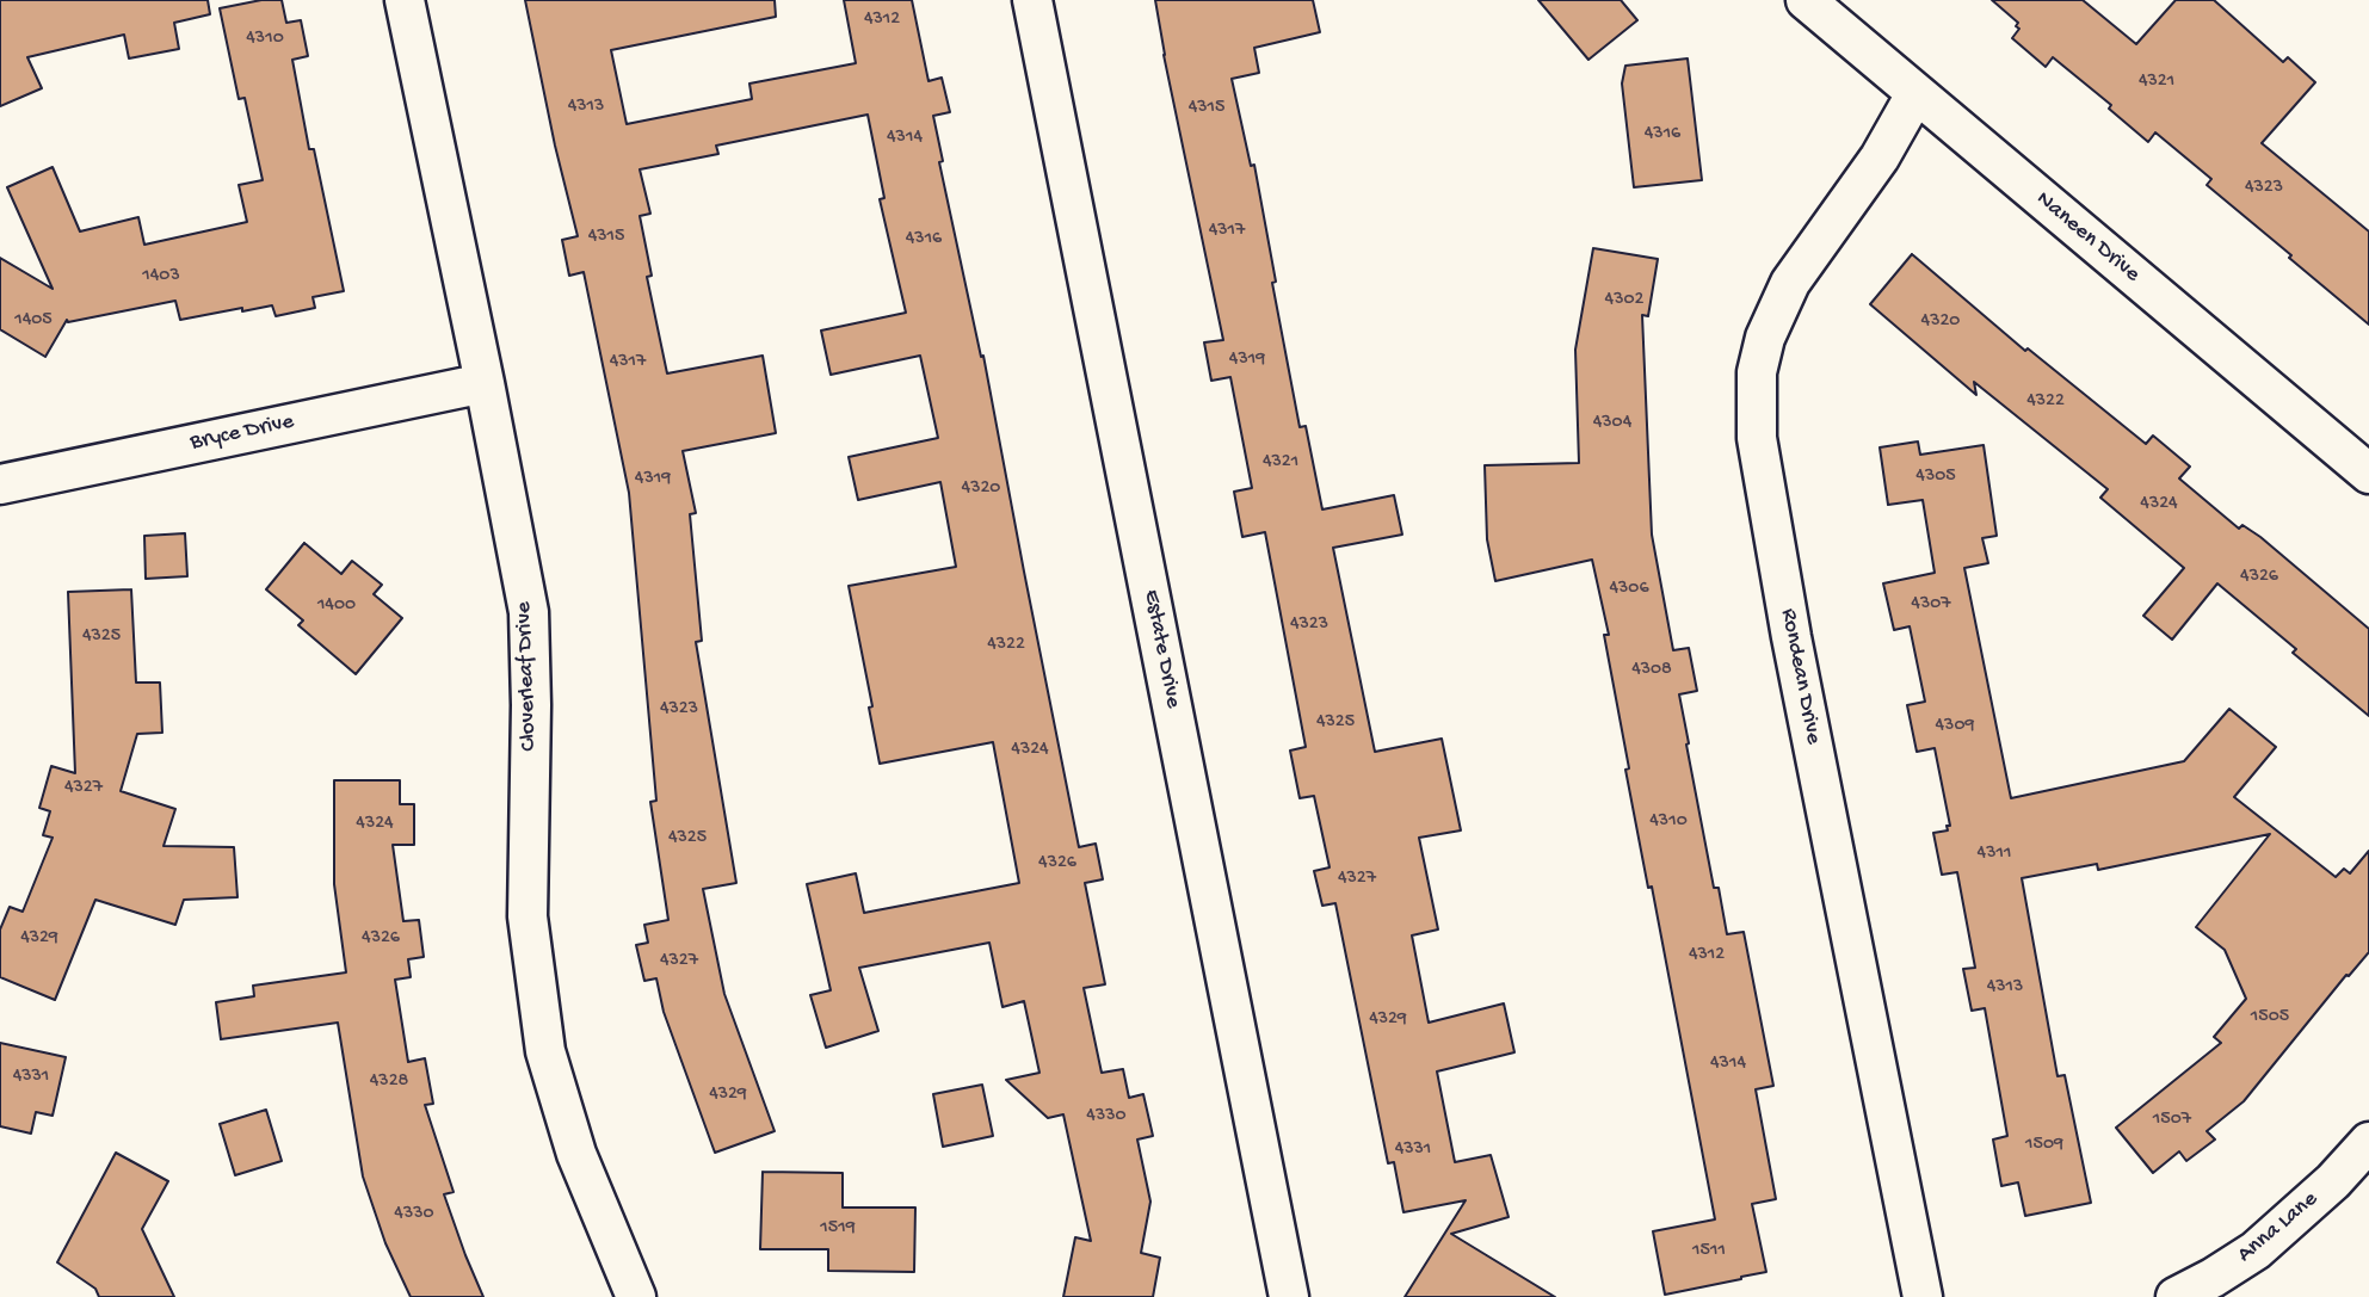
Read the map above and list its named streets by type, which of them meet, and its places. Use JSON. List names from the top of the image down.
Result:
{
  "streets": {
    "street": [
      "Naneen Drive",
      "Bryce Drive",
      "Estate Drive",
      "Cloverleaf Drive",
      "Rondean Drive",
      "Anna Lane"
    ]
  },
  "crossings": [
    ["Naneen Drive", "Rondean Drive"],
    ["Bryce Drive", "Cloverleaf Drive"]
  ],
  "house_numbers": [
    "4312",
    "4310",
    "4321",
    "4313",
    "4315",
    "4316",
    "4314",
    "4323",
    "4317",
    "4315",
    "4316",
    "1403",
    "4302",
    "1405",
    "4320",
    "4319",
    "4317",
    "4322",
    "4304",
    "4321",
    "4305",
    "4319",
    "4320",
    "4324",
    "4326",
    "4306",
    "4307",
    "1400",
    "4323",
    "4325",
    "4322",
    "4308",
    "4323",
    "4325",
    "4309",
    "4324",
    "4327",
    "4310",
    "4324",
    "4325",
    "4311",
    "4326",
    "4327",
    "4329",
    "4326",
    "4312",
    "4327",
    "4313",
    "1505",
    "4329",
    "4314",
    "4331",
    "4328",
    "4329",
    "4330",
    "1507",
    "1509",
    "4331",
    "4330",
    "1519",
    "1511"
  ]
}
